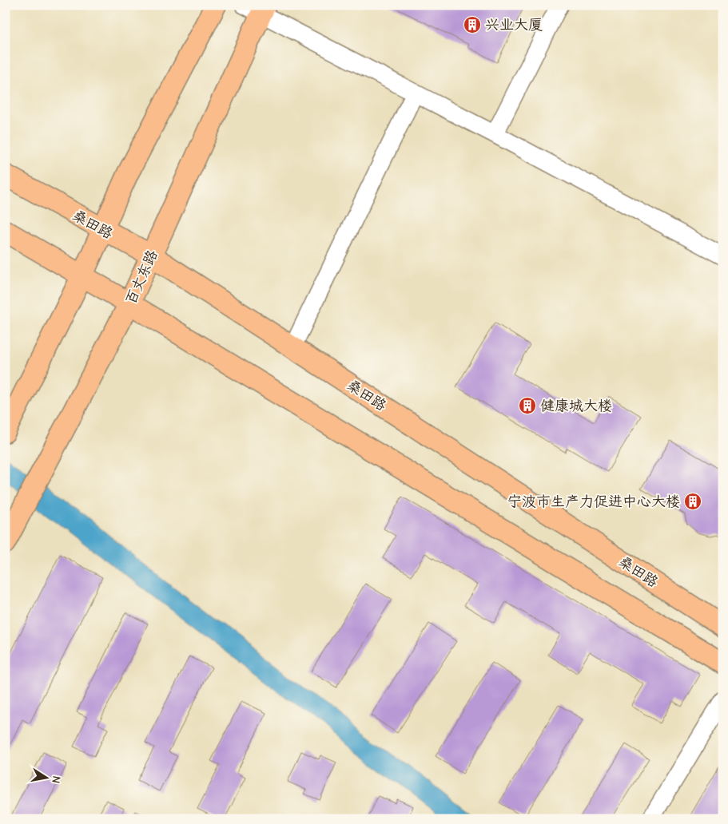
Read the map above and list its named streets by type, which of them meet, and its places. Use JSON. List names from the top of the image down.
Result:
{
  "streets": {
    "main road": ["桑田路", "百丈东路"]
  },
  "crossings": [
    ["桑田路", "百丈东路"]
  ],
  "places": {
    "building": ["兴业大厦", "健康城大楼", "宁波市生产力促进中心大楼"]
  },
  "north": "right"
}
